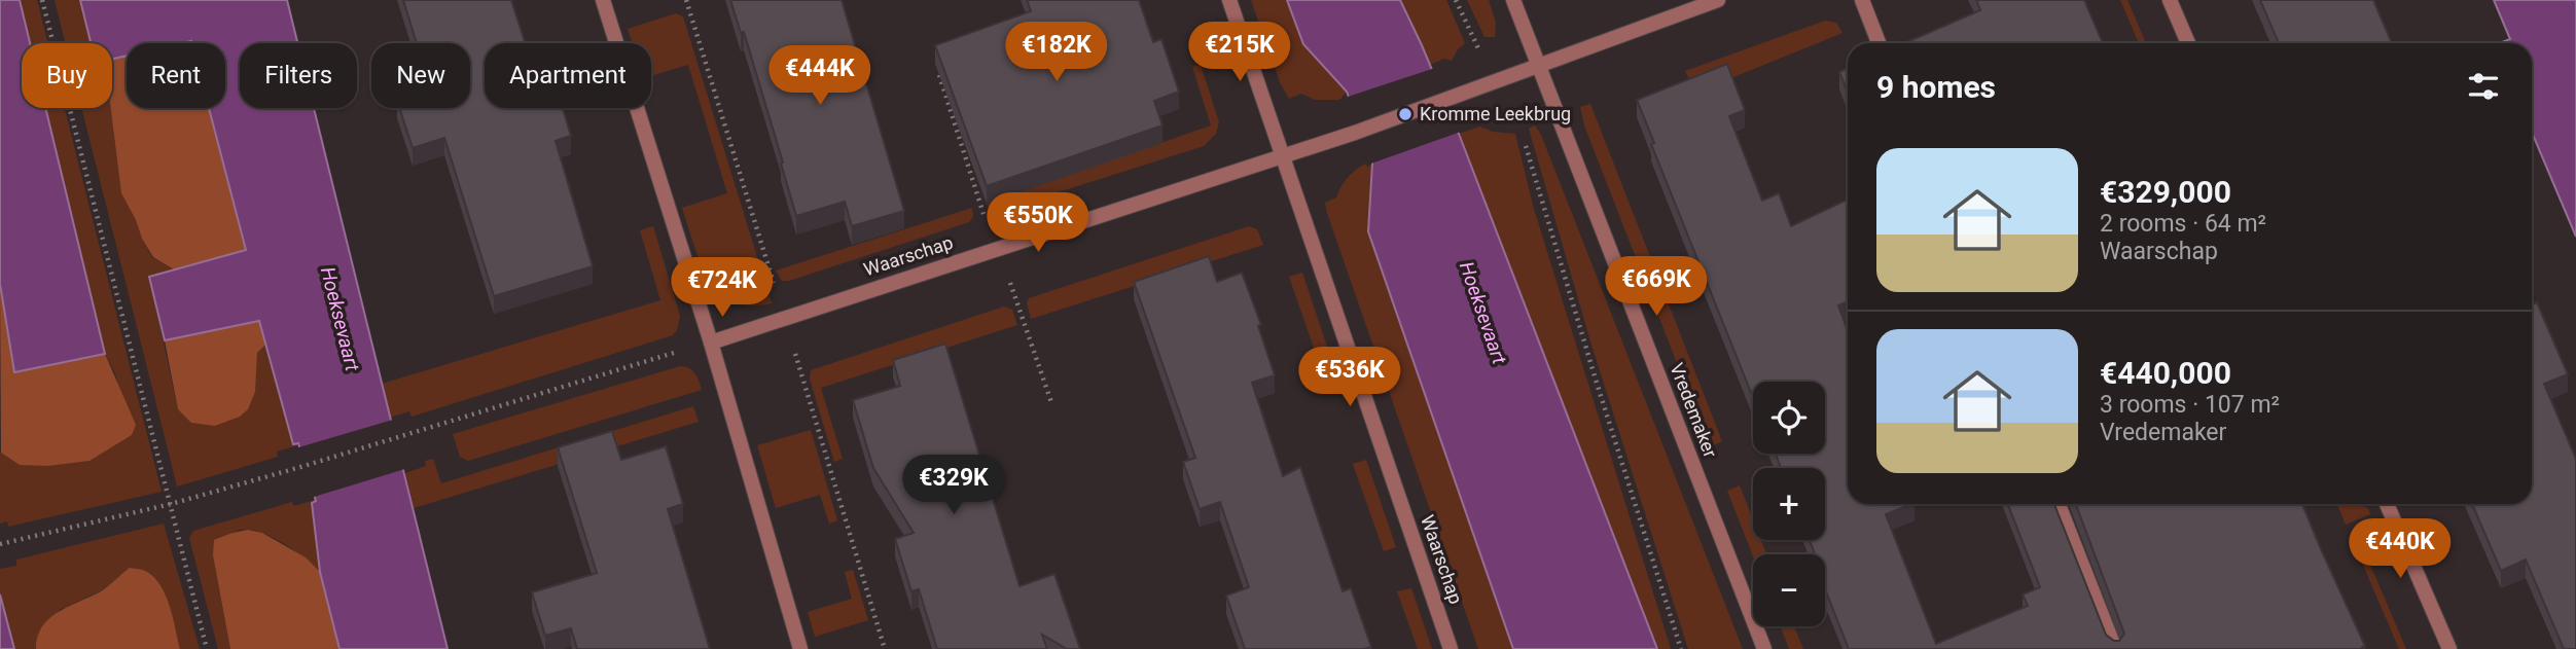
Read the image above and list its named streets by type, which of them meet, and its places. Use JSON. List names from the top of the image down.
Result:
{
  "streets": {
    "street": ["Waarschap", "Vredemaker"]
  },
  "water": ["Hoeksevaart"],
  "places": ["Kromme Leekbrug"],
  "page": {
    "price": [
      "€182K",
      "€215K",
      "€444K",
      "€550K",
      "€669K",
      "€724K",
      "€536K",
      "€329K",
      "€440K"
    ],
    "chip": [
      "Buy",
      "Rent",
      "Filters",
      "New",
      "Apartment"
    ],
    "heading": "9 homes",
    "list": [
      {
        "name": "€329,000",
        "note": "2 rooms · 64 m² · Waarschap"
      },
      {
        "name": "€440,000",
        "note": "3 rooms · 107 m² · Vredemaker"
      }
    ],
    "map_buttons": ["+", "−"]
  }
}
